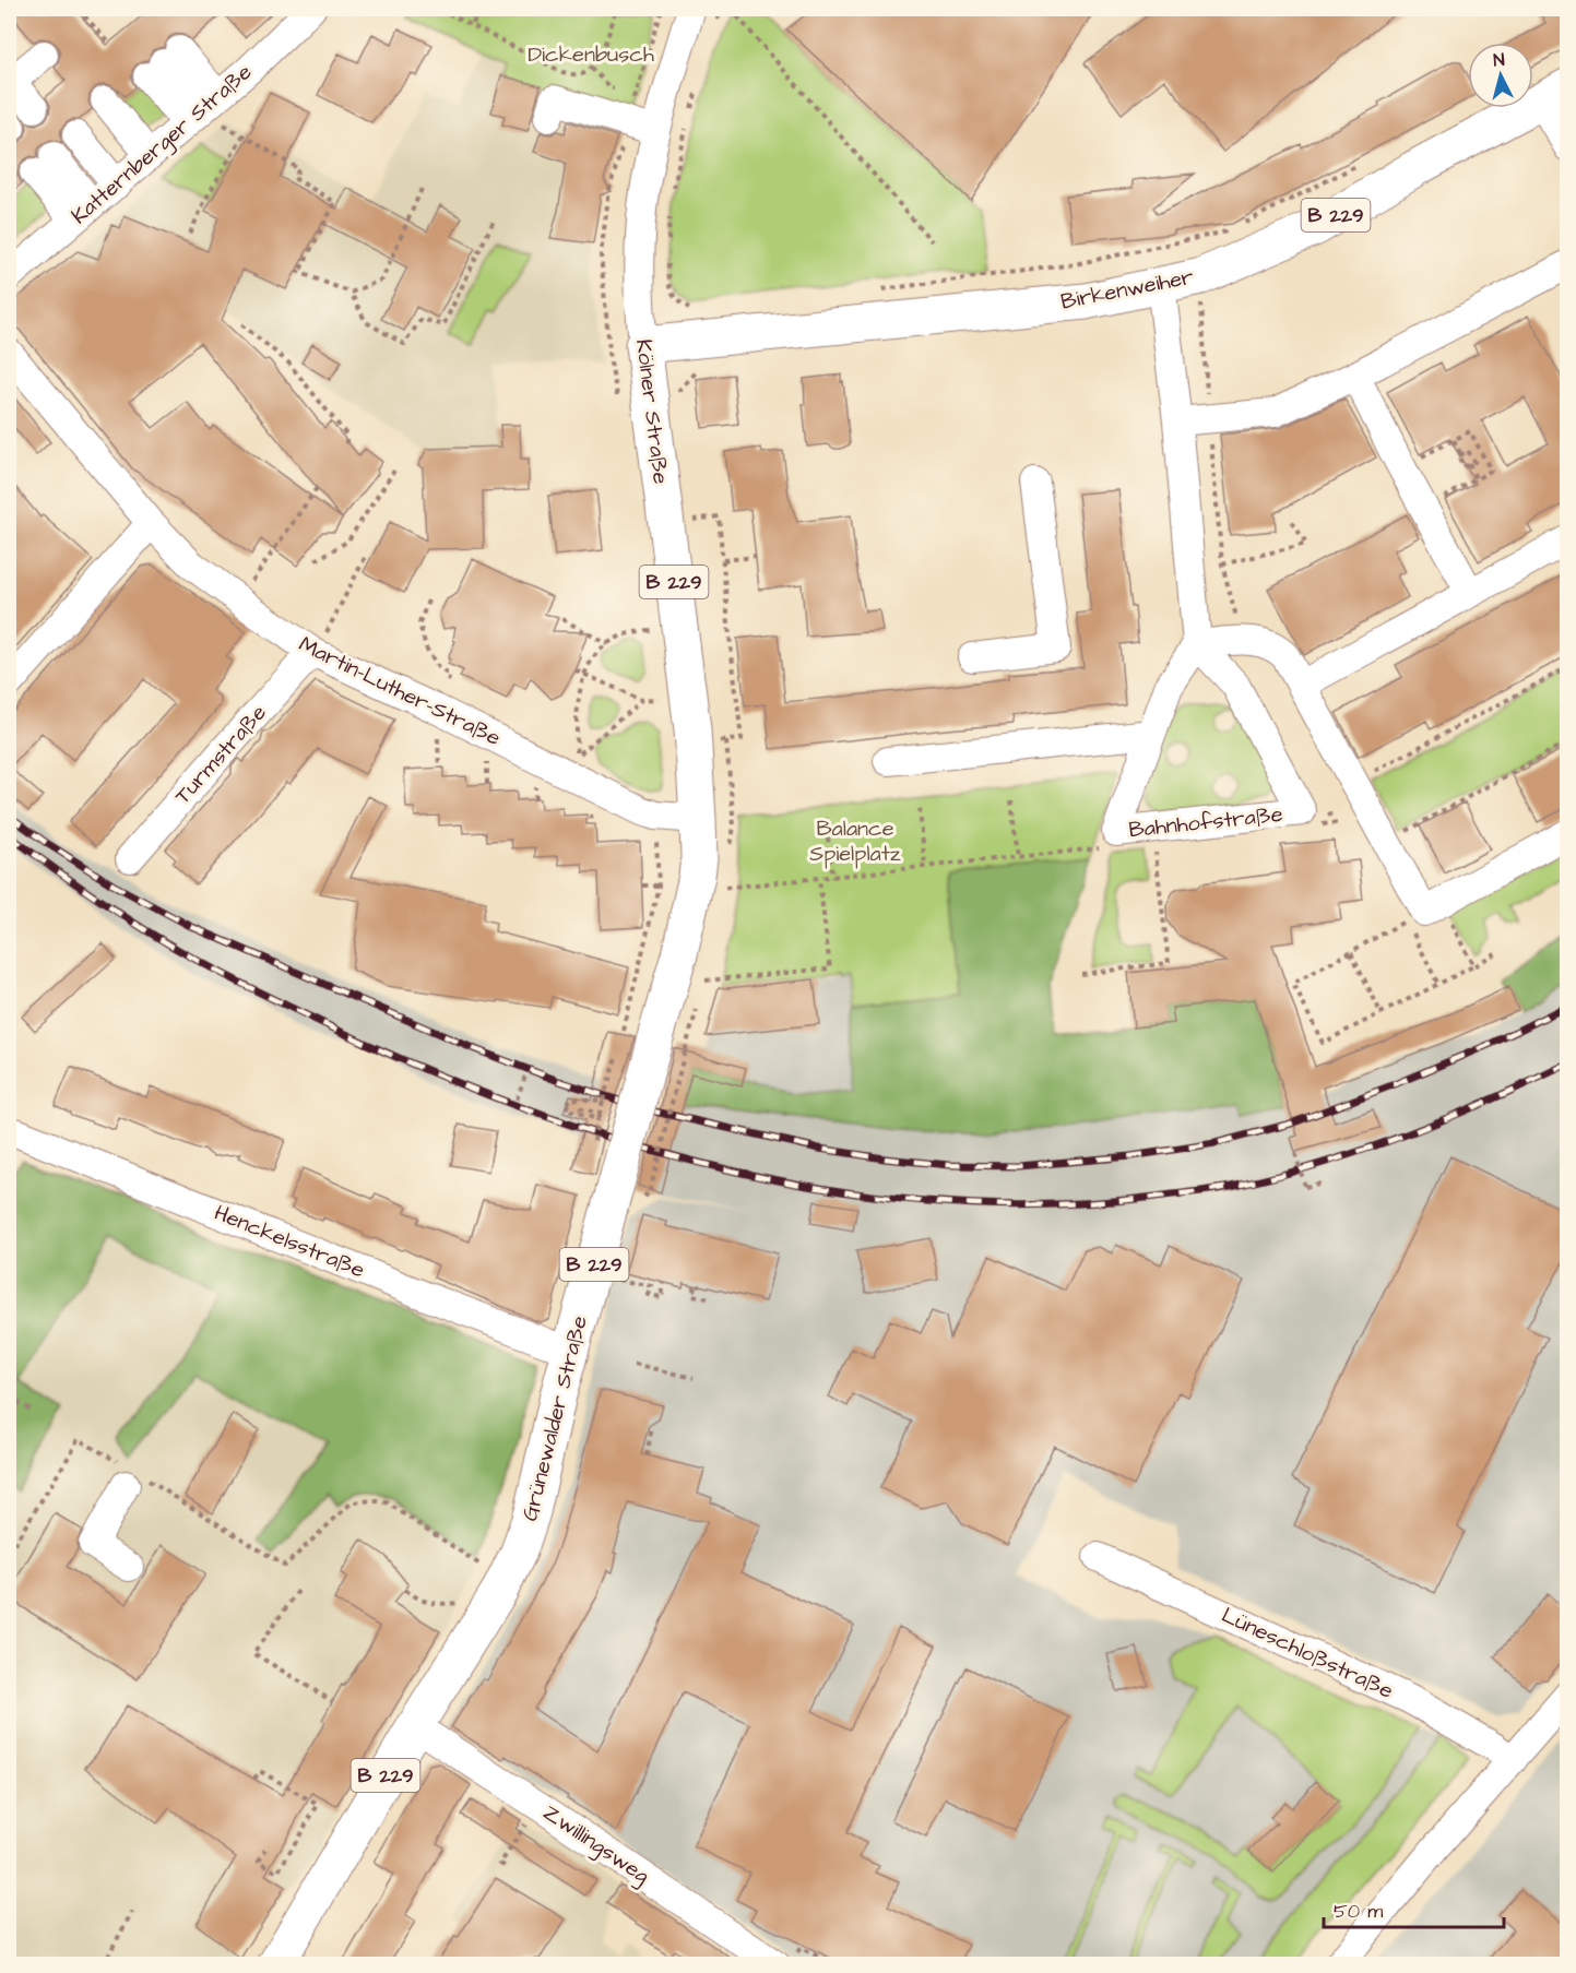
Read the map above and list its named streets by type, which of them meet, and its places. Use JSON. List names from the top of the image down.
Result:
{
  "streets": {
    "main road": [
      "B 229",
      "Birkenweiher",
      "Kölner Straße",
      "Grünewalder Straße"
    ],
    "street": [
      "Katternberger Straße",
      "Martin-Luther-Straße",
      "Turmstraße",
      "Bahnhofstraße",
      "Henckelsstraße",
      "Lüneschloßstraße",
      "Zwillingsweg"
    ]
  },
  "crossings": [
    ["Birkenweiher", "Kölner Straße"],
    ["Kölner Straße", "Martin-Luther-Straße"],
    ["Kölner Straße", "Grünewalder Straße"],
    ["Martin-Luther-Straße", "Turmstraße"],
    ["Martin-Luther-Straße", "Grünewalder Straße"],
    ["Henckelsstraße", "Grünewalder Straße"],
    ["Grünewalder Straße", "Zwillingsweg"]
  ],
  "parks": ["Dickenbusch", "Balance Spielplatz"],
  "scale_bar": "50 m",
  "north": "top"
}
